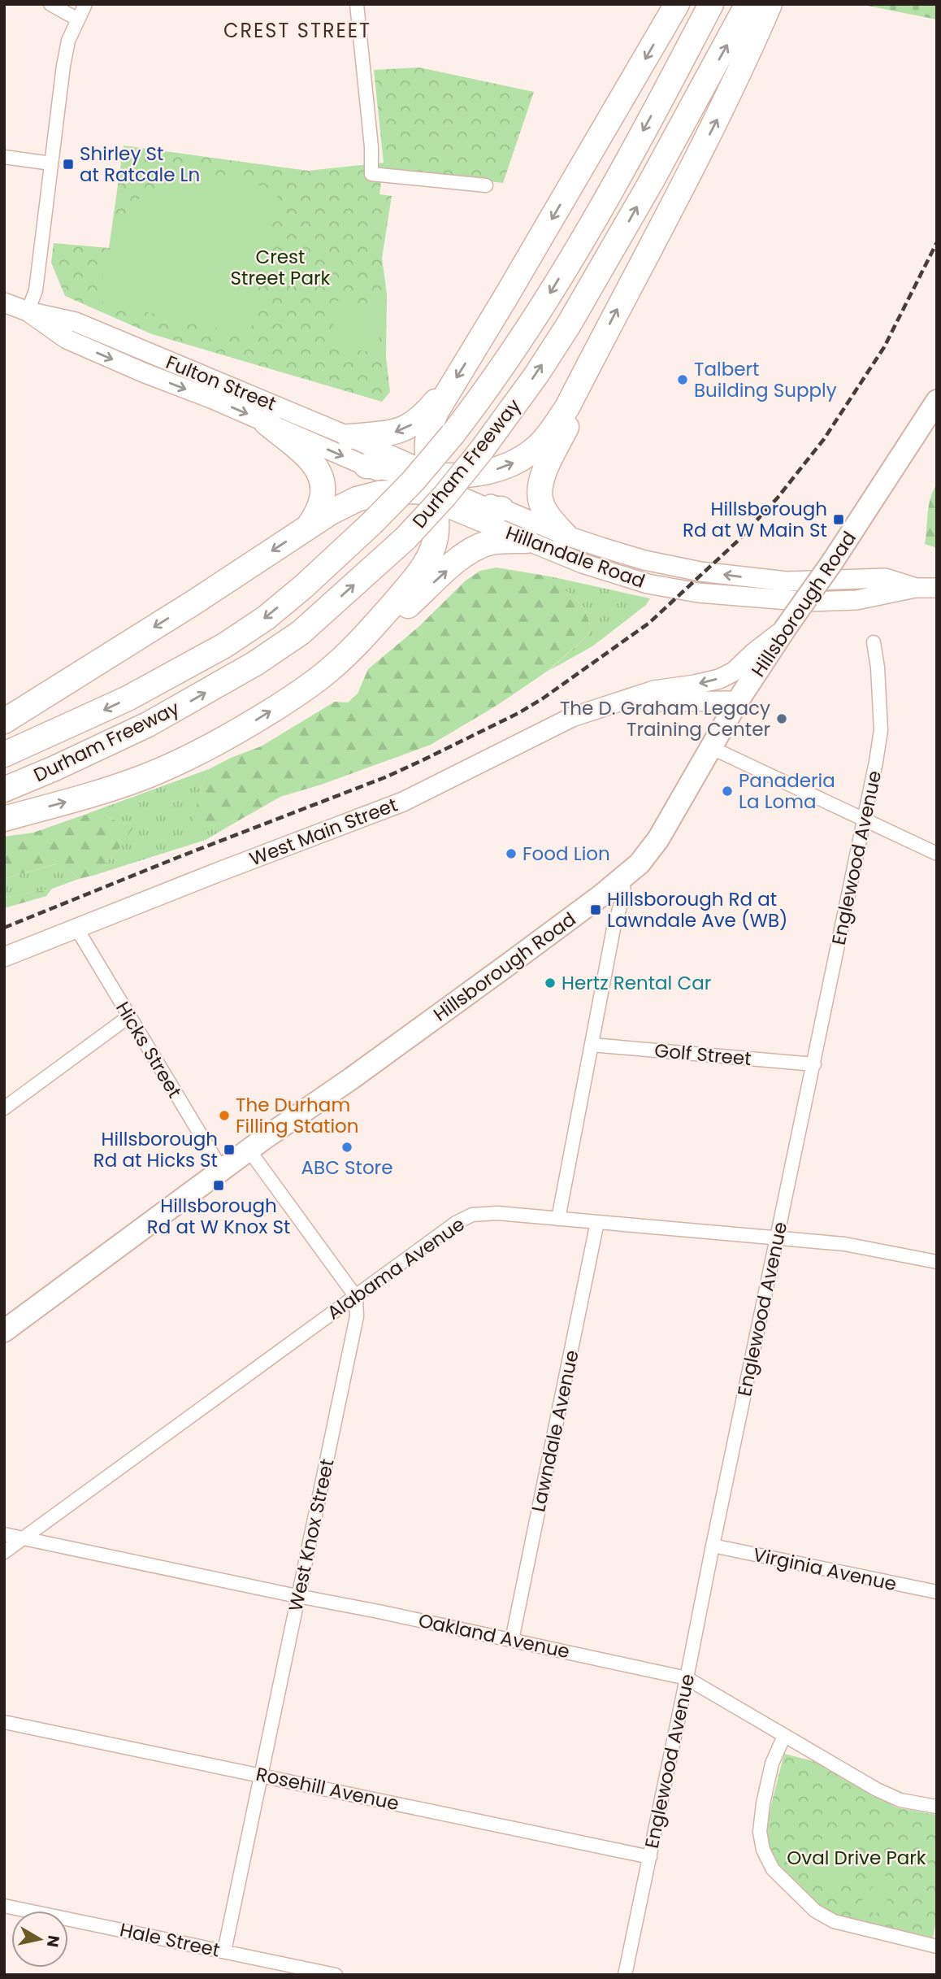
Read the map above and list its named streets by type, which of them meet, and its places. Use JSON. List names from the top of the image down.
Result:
{
  "streets": {
    "highway": ["Durham Freeway"],
    "main road": [
      "Fulton Street",
      "Hillandale Road",
      "Hillsborough Road",
      "West Main Street"
    ],
    "street": [
      "Englewood Avenue",
      "Hicks Street",
      "Golf Street",
      "Alabama Avenue",
      "Lawndale Avenue",
      "West Knox Street",
      "Virginia Avenue",
      "Oakland Avenue",
      "Rosehill Avenue",
      "Hale Street"
    ]
  },
  "crossings": [
    ["Fulton Street", "Hillandale Road"],
    ["Hillsborough Road", "West Main Street"],
    ["Hillsborough Road", "Hicks Street"],
    ["West Main Street", "Hicks Street"],
    ["Englewood Avenue", "Golf Street"],
    ["Englewood Avenue", "Alabama Avenue"],
    ["Englewood Avenue", "Virginia Avenue"],
    ["Englewood Avenue", "Oakland Avenue"],
    ["Englewood Avenue", "Rosehill Avenue"],
    ["Alabama Avenue", "Lawndale Avenue"],
    ["Alabama Avenue", "West Knox Street"],
    ["Alabama Avenue", "Oakland Avenue"],
    ["Lawndale Avenue", "Oakland Avenue"],
    ["West Knox Street", "Oakland Avenue"],
    ["West Knox Street", "Rosehill Avenue"],
    ["West Knox Street", "Hale Street"]
  ],
  "districts": ["CREST STREET"],
  "parks": ["Crest Street Park", "Oval Drive Park"],
  "places": {
    "transit": [
      "Shirley St at Ratcale Ln",
      "Hillsborough Rd at W Main St",
      "Hillsborough Rd at Lawndale Ave (WB)",
      "Hillsborough Rd at Hicks St",
      "Hillsborough Rd at W Knox St"
    ],
    "other": [
      "Talbert Building Supply",
      "The D. Graham Legacy Training Center",
      "Panaderia La Loma",
      "Food Lion",
      "Hertz Rental Car",
      "The Durham Filling Station",
      "ABC Store"
    ]
  },
  "north": "right"
}
